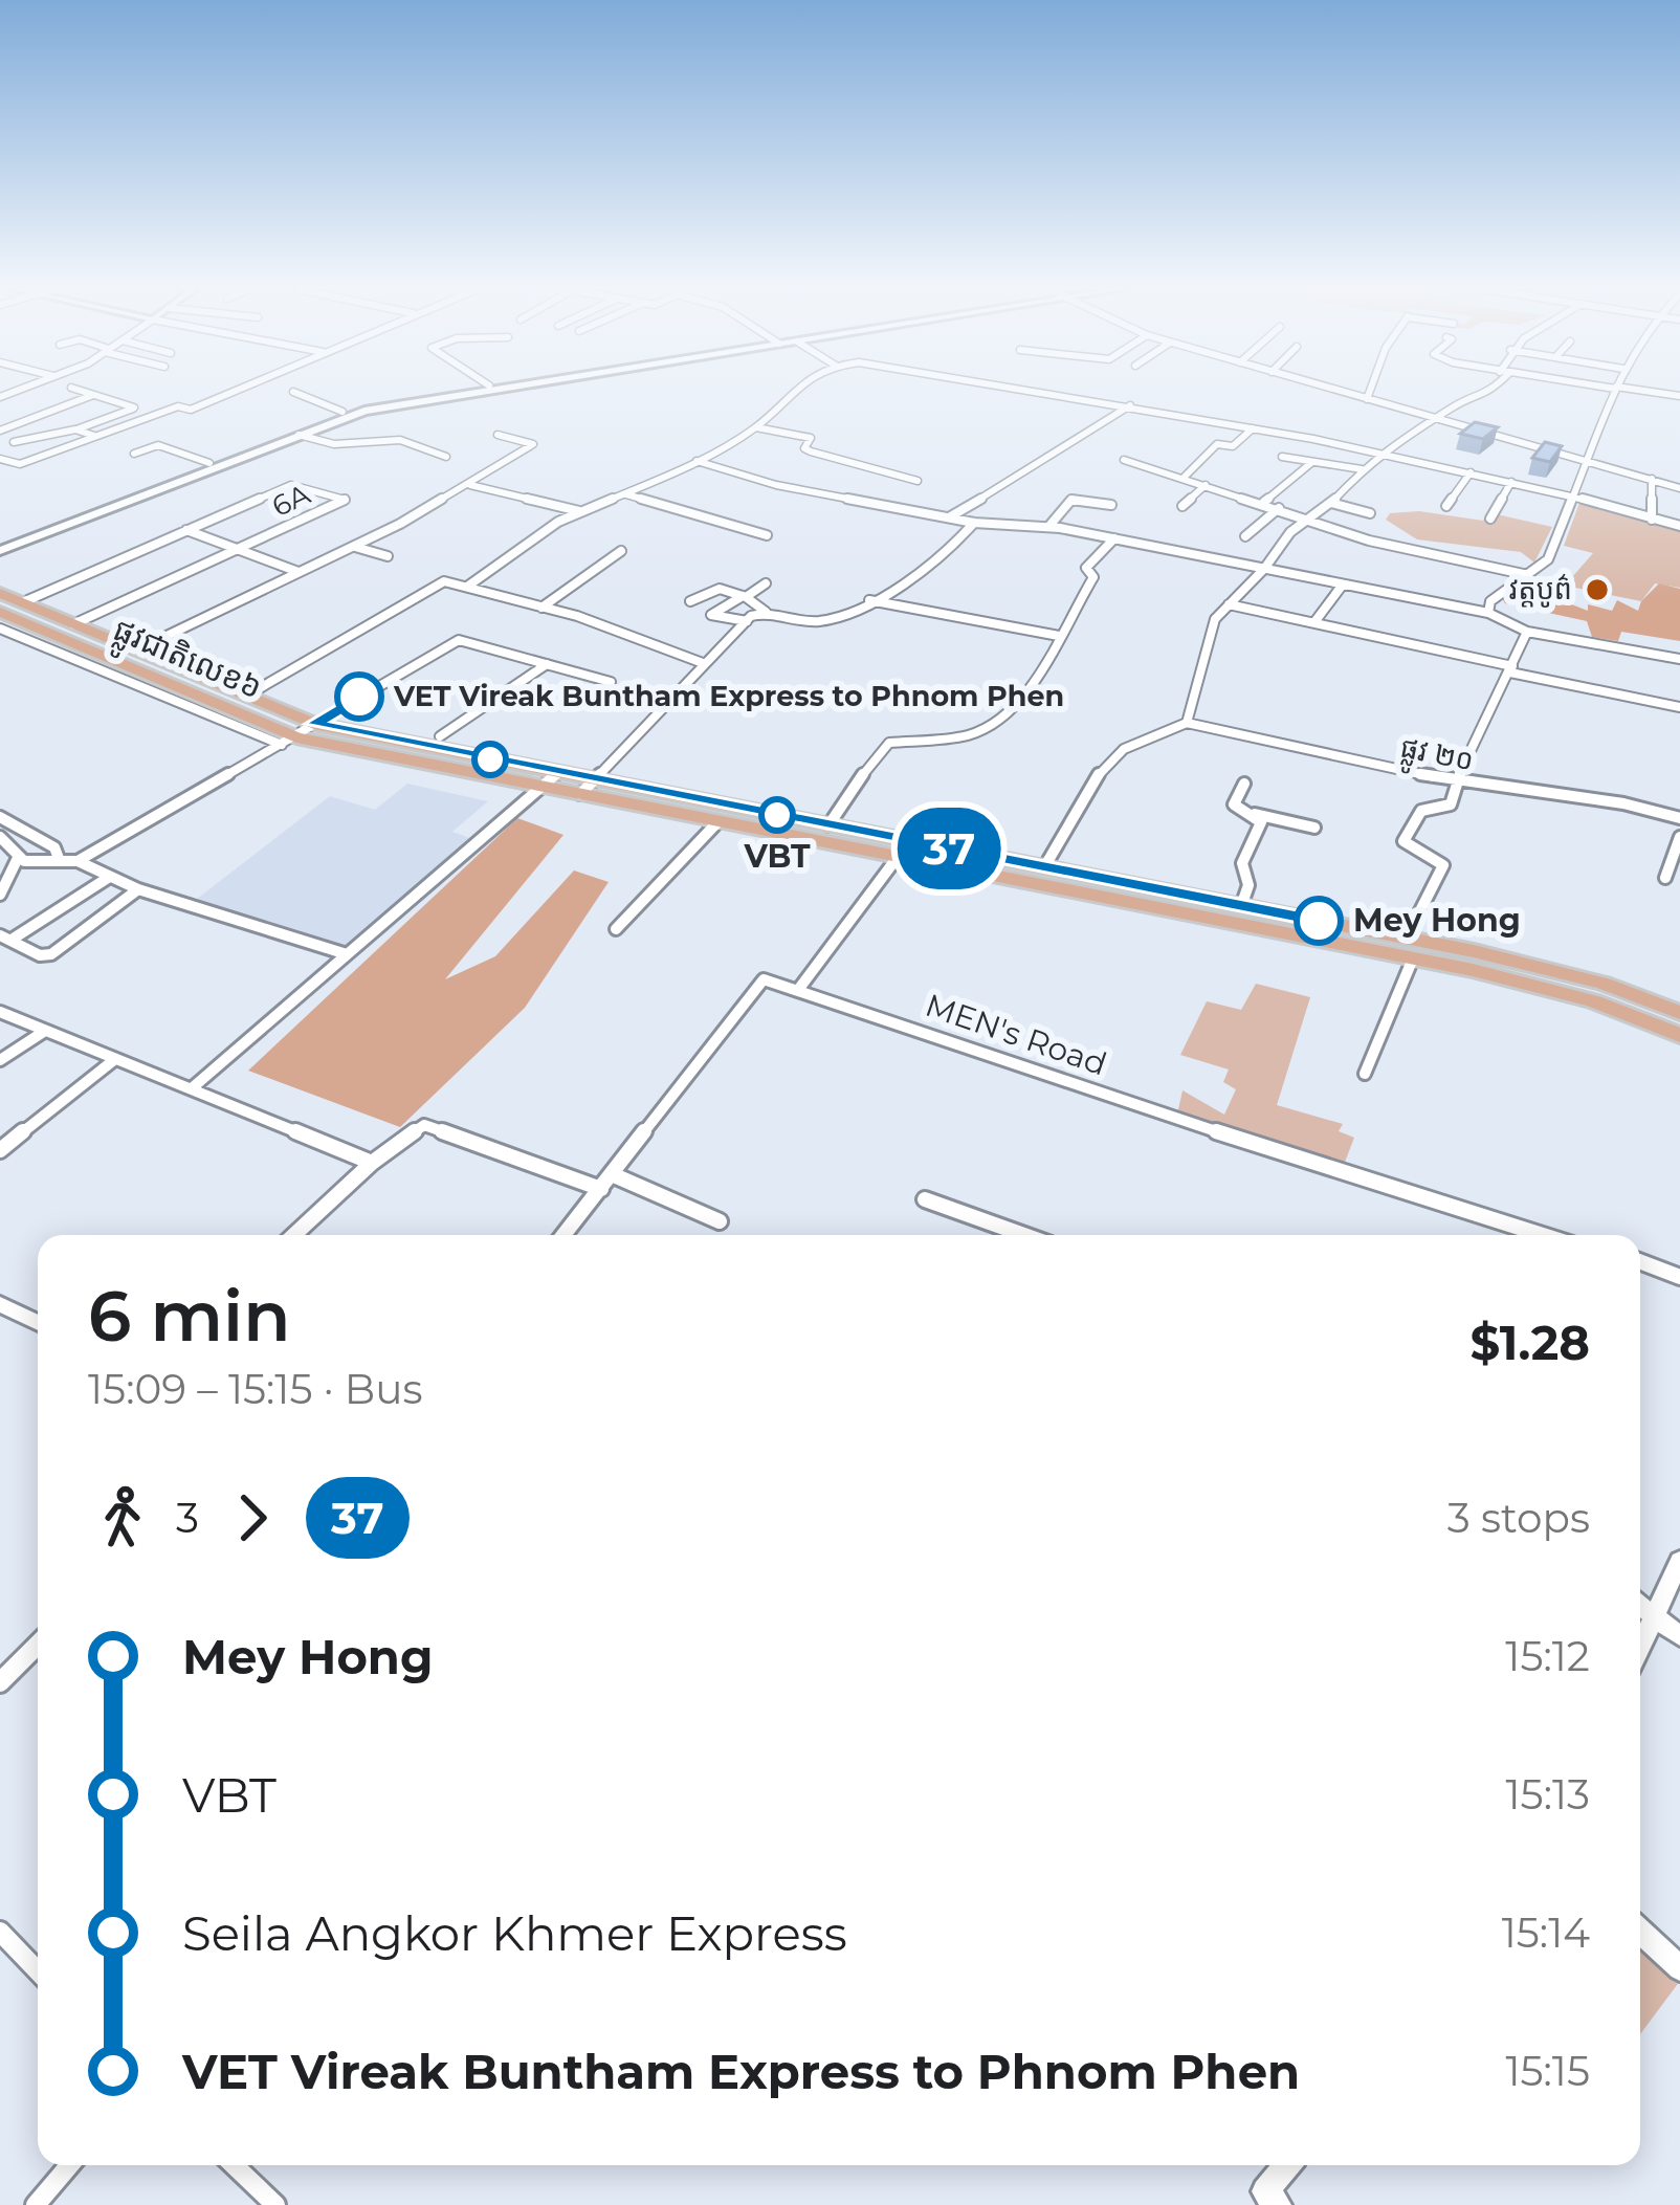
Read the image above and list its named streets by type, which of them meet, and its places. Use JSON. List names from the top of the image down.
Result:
{
  "streets": {
    "main road": ["ផ្លូវជាតិលេខ៦"],
    "street": ["6A", "ផ្លូវ ២០", "MEN's Road"]
  },
  "crossings": [
    ["6A", "ផ្លូវជាតិលេខ៦"]
  ],
  "places": [
    "វត្តបូព៌",
    "VET Vireak Buntham Express to Phnom Phen",
    "VBT",
    "Mey Hong"
  ],
  "lines": ["bus line 37"],
  "page": {
    "on_map": "37",
    "heading": ["6 min", "15:09 – 15:15 · Bus", "$1.28"],
    "legs": ["3", "37", "3 stops"],
    "list": [
      {
        "name": "Mey Hong",
        "value": "15:12"
      },
      {
        "name": "VBT",
        "value": "15:13"
      },
      {
        "name": "Seila Angkor Khmer Express",
        "value": "15:14"
      },
      {
        "name": "VET Vireak Buntham Express to Phnom Phen",
        "value": "15:15"
      }
    ]
  }
}
